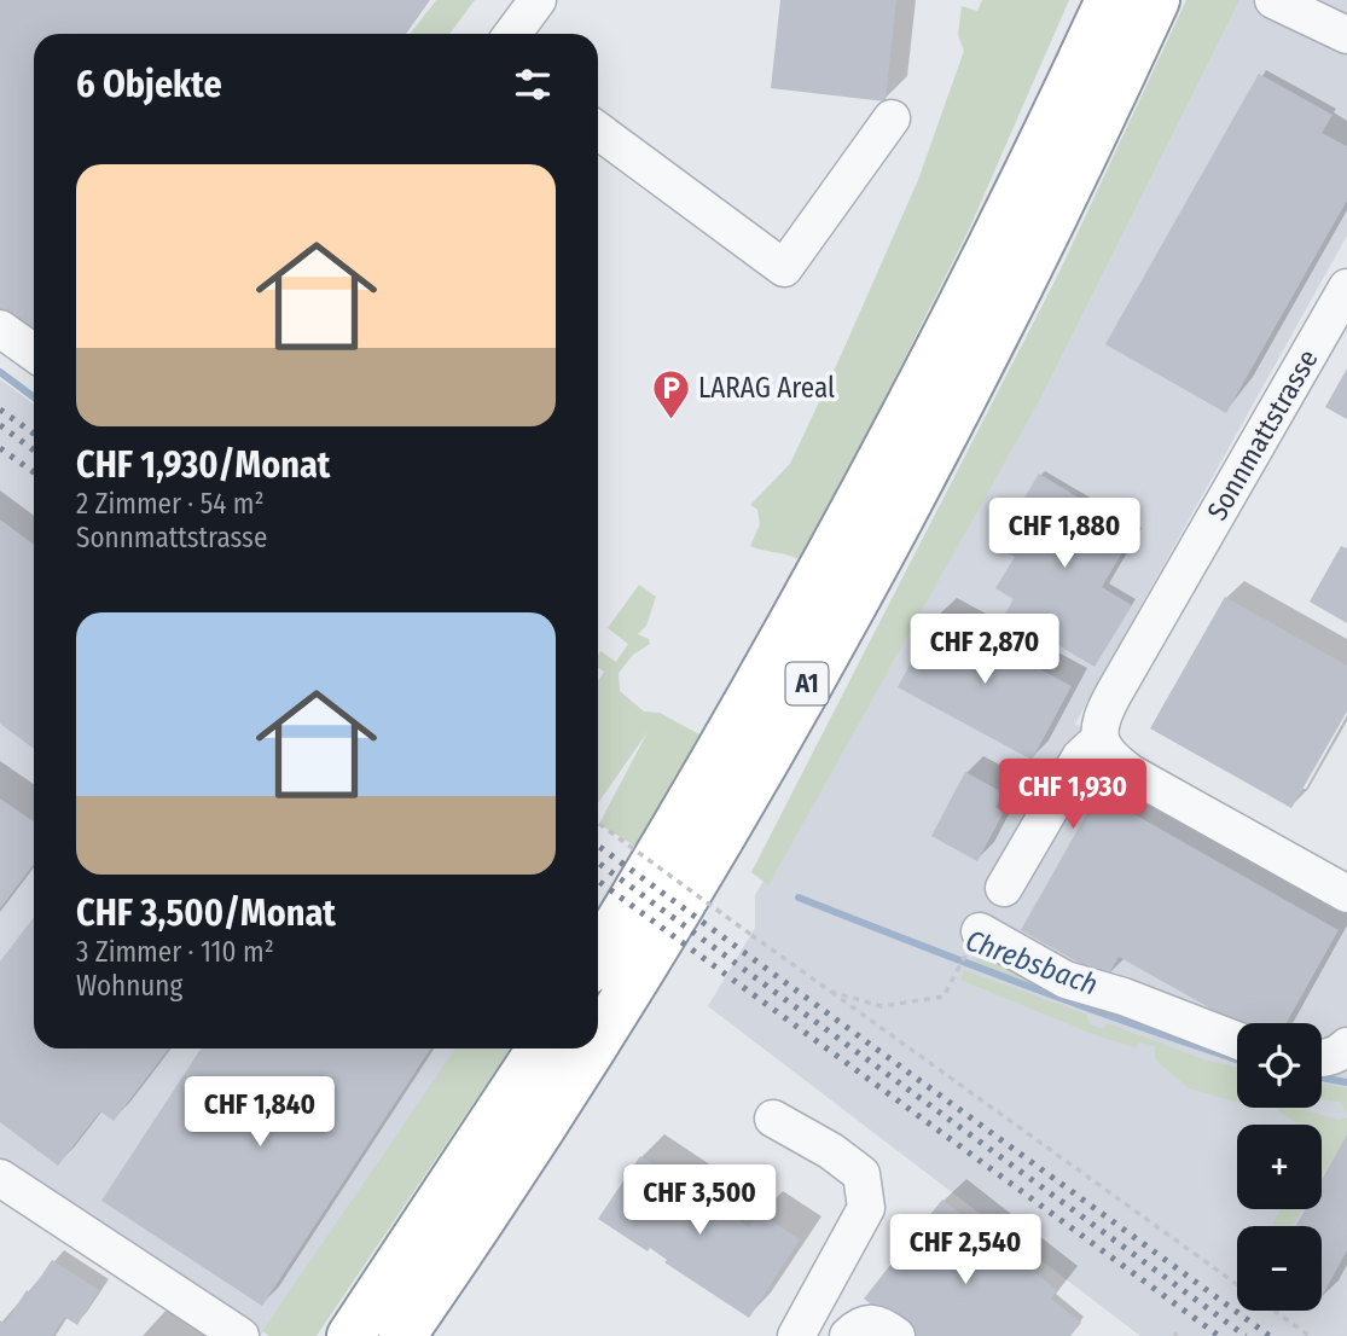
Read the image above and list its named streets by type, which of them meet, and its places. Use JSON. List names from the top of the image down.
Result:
{
  "streets": {
    "highway": ["A1"],
    "street": ["Sonnmattstrasse"]
  },
  "water": ["Chrebsbach"],
  "places": {
    "parking": ["LARAG Areal"]
  },
  "page": {
    "heading": "6 Objekte",
    "list": [
      {
        "name": "CHF 1,930/Monat",
        "note": "2 Zimmer · 54 m² · Sonnmattstrasse"
      },
      {
        "name": "CHF 3,500/Monat",
        "note": "3 Zimmer · 110 m² · Wohnung"
      }
    ],
    "price": [
      "CHF 1,880",
      "CHF 2,870",
      "CHF 1,930",
      "CHF 1,840",
      "CHF 3,500",
      "CHF 2,540"
    ],
    "map_buttons": ["+", "−"]
  }
}
